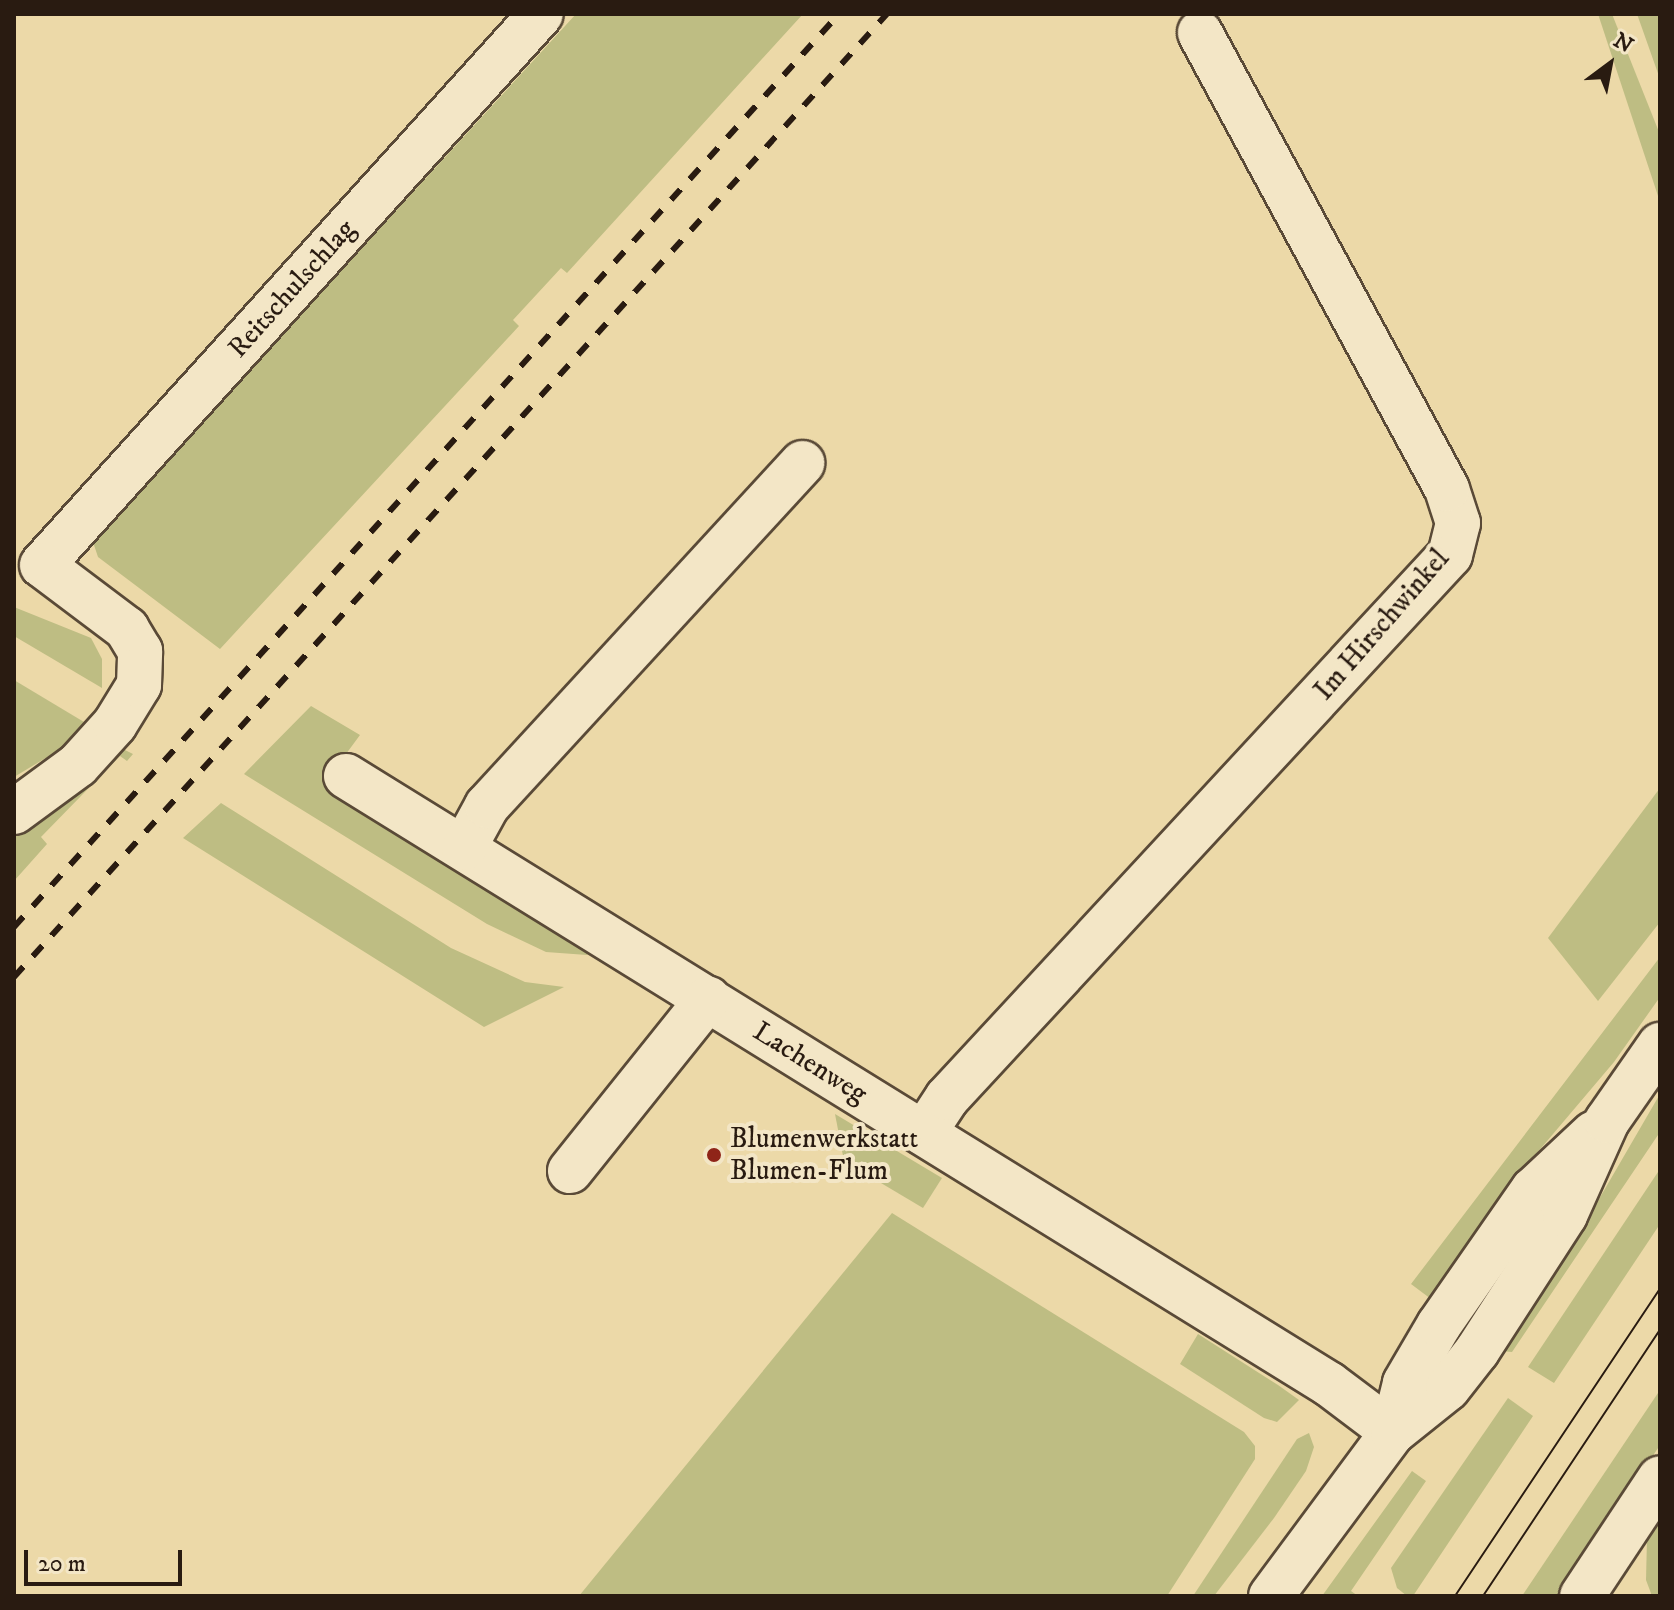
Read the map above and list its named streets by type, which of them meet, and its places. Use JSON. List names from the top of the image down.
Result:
{
  "streets": {
    "street": ["Reitschulschlag", "Im Hirschwinkel", "Lachenweg"]
  },
  "crossings": [
    ["Im Hirschwinkel", "Lachenweg"]
  ],
  "places": ["Blumenwerkstatt Blumen-Flum"],
  "scale_bar": "20 m",
  "north": "top right"
}
